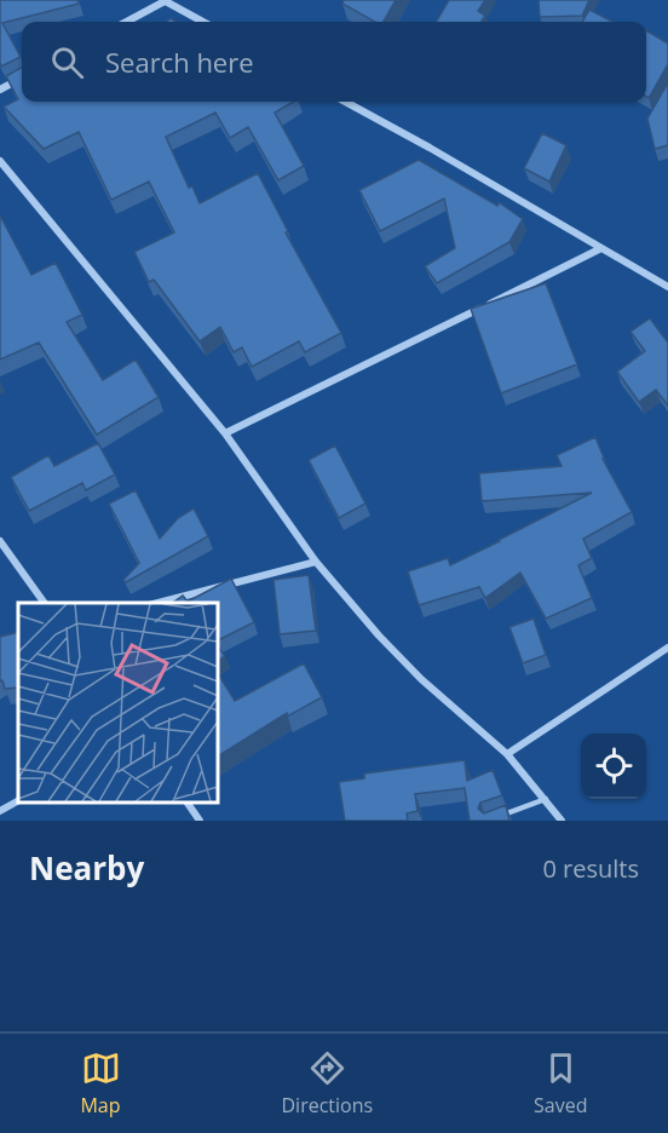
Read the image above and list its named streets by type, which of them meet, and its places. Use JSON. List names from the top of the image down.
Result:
{
  "page": {
    "search": "Search here",
    "heading": ["Nearby", "0 results"],
    "nav": ["Map", "Directions", "Saved"]
  }
}
